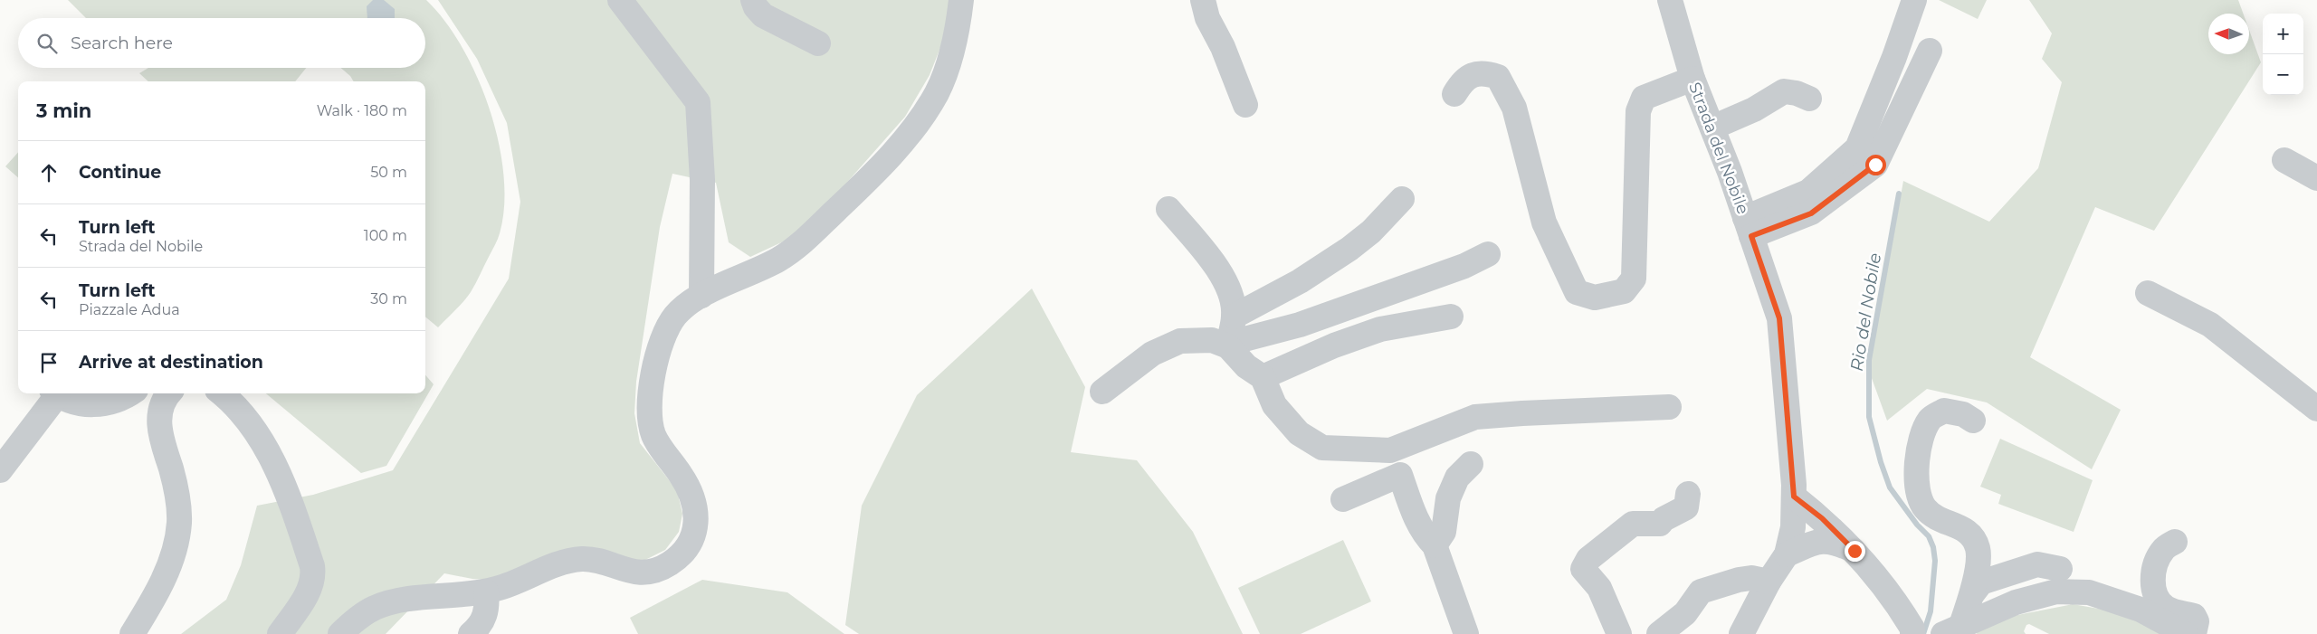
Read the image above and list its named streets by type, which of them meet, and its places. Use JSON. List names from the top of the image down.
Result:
{
  "streets": {
    "street": ["Strada del Nobile"]
  },
  "water": ["Rio del Nobile"],
  "north": "left",
  "page": {
    "map_buttons": ["+", "−"],
    "search": "Search here",
    "heading": ["3 min", "Walk · 180 m"],
    "list": [
      ["Continue", "50 m"],
      ["Turn left", "Strada del Nobile", "100 m"],
      ["Turn left", "Piazzale Adua", "30 m"],
      "Arrive at destination"
    ]
  }
}
